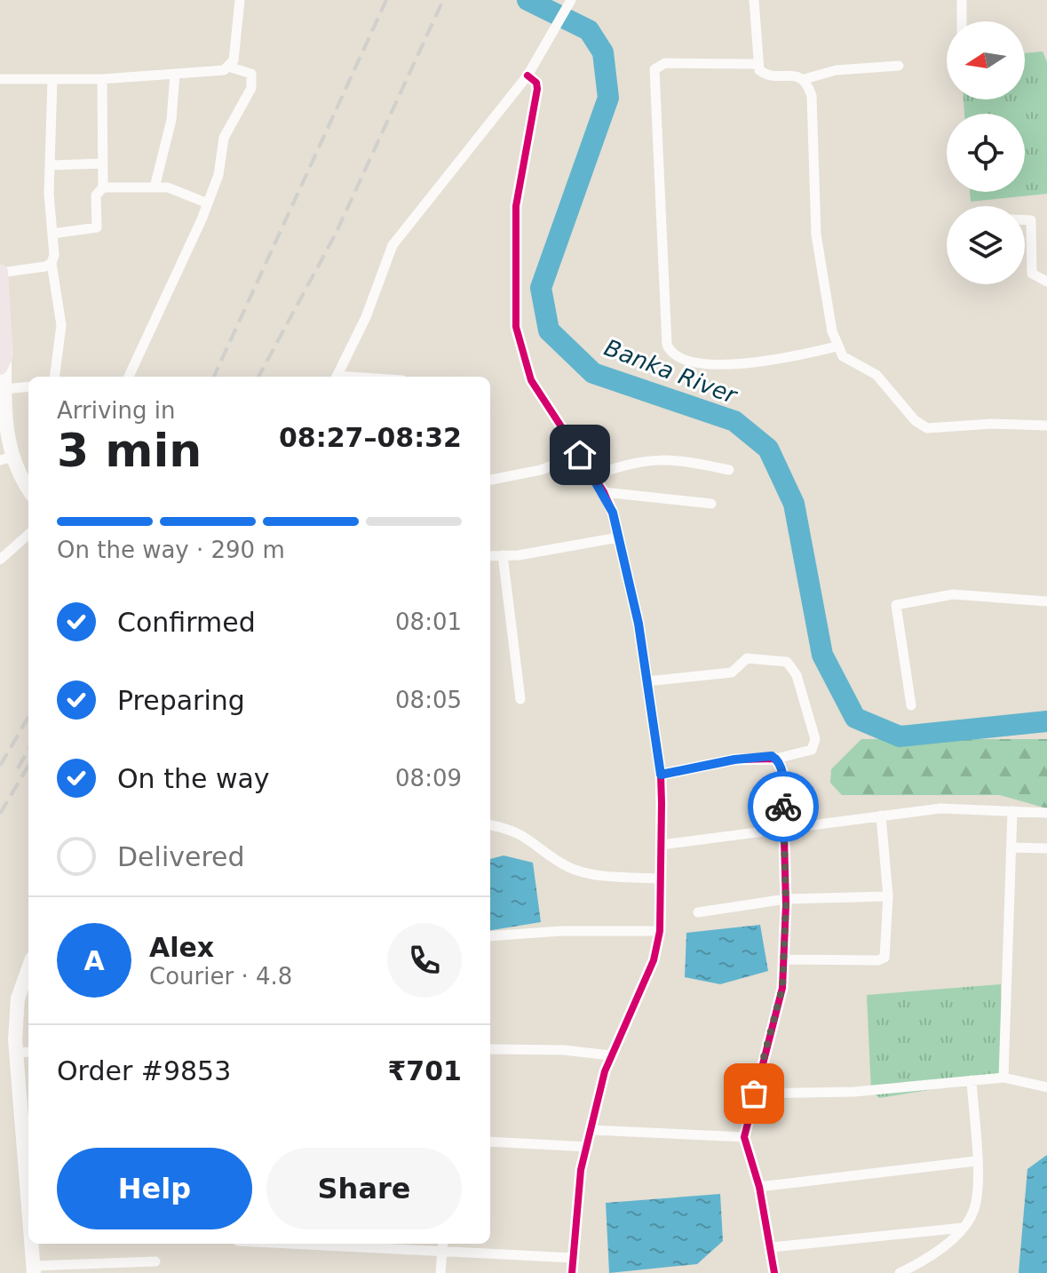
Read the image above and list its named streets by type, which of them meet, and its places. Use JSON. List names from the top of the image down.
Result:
{
  "water": ["Banka River"],
  "north": "left",
  "page": {
    "heading": ["3 min", "Arriving in", "08:27–08:32"],
    "panel": [
      "Alex",
      "Courier · 4.8",
      "Order #9853",
      "₹701"
    ],
    "bar": "On the way · 290 m",
    "list": [
      ["Confirmed", "08:01"],
      ["Preparing", "08:05"],
      ["On the way", "08:09"],
      "Delivered"
    ],
    "round": "A",
    "buttons": ["Help", "Share"]
  }
}
